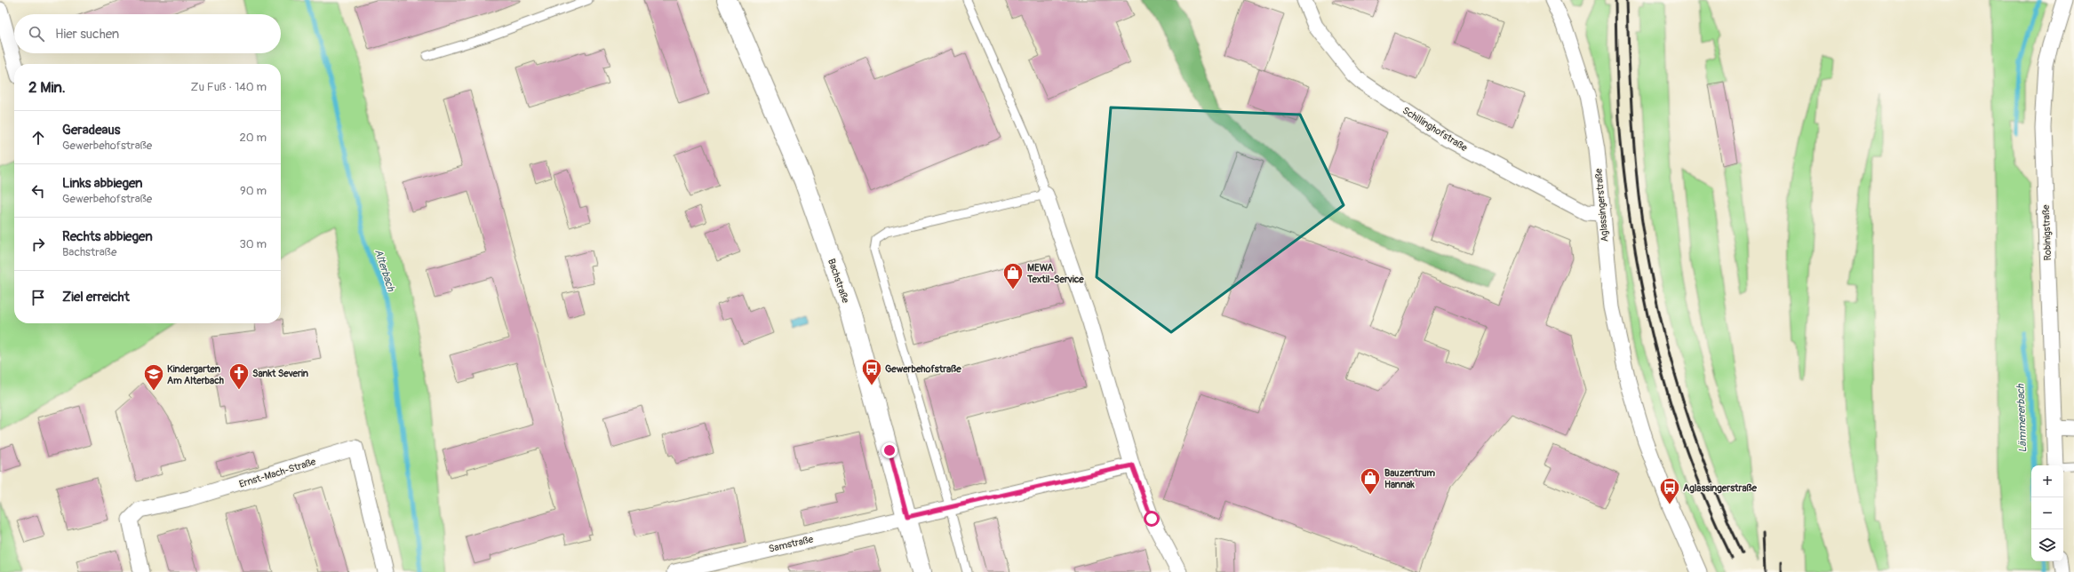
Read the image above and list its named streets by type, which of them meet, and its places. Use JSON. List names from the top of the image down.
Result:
{
  "streets": {
    "street": [
      "Schillinghofstraße",
      "Aglassingerstraße",
      "Robinigstraße",
      "Bachstraße",
      "Ernst-Mach-Straße",
      "Samstraße"
    ]
  },
  "crossings": [
    ["Schillinghofstraße", "Aglassingerstraße"],
    ["Bachstraße", "Samstraße"]
  ],
  "water": ["Alterbach", "Lämmererbach"],
  "places": {
    "shop": ["MEWA Textil-Service", "Bauzentrum Hannak"],
    "bus stop": ["Gewerbehofstraße", "Aglassingerstraße"],
    "church": ["Sankt Severin"],
    "school or university": ["Kindergarten Am Alterbach"]
  },
  "page": {
    "search": "Hier suchen",
    "heading": ["2 Min.", "Zu Fuß · 140 m"],
    "list": [
      ["Geradeaus", "Gewerbehofstraße", "20 m"],
      ["Links abbiegen", "Gewerbehofstraße", "90 m"],
      ["Rechts abbiegen", "Bachstraße", "30 m"],
      "Ziel erreicht"
    ],
    "map_buttons": ["+", "−"]
  }
}
